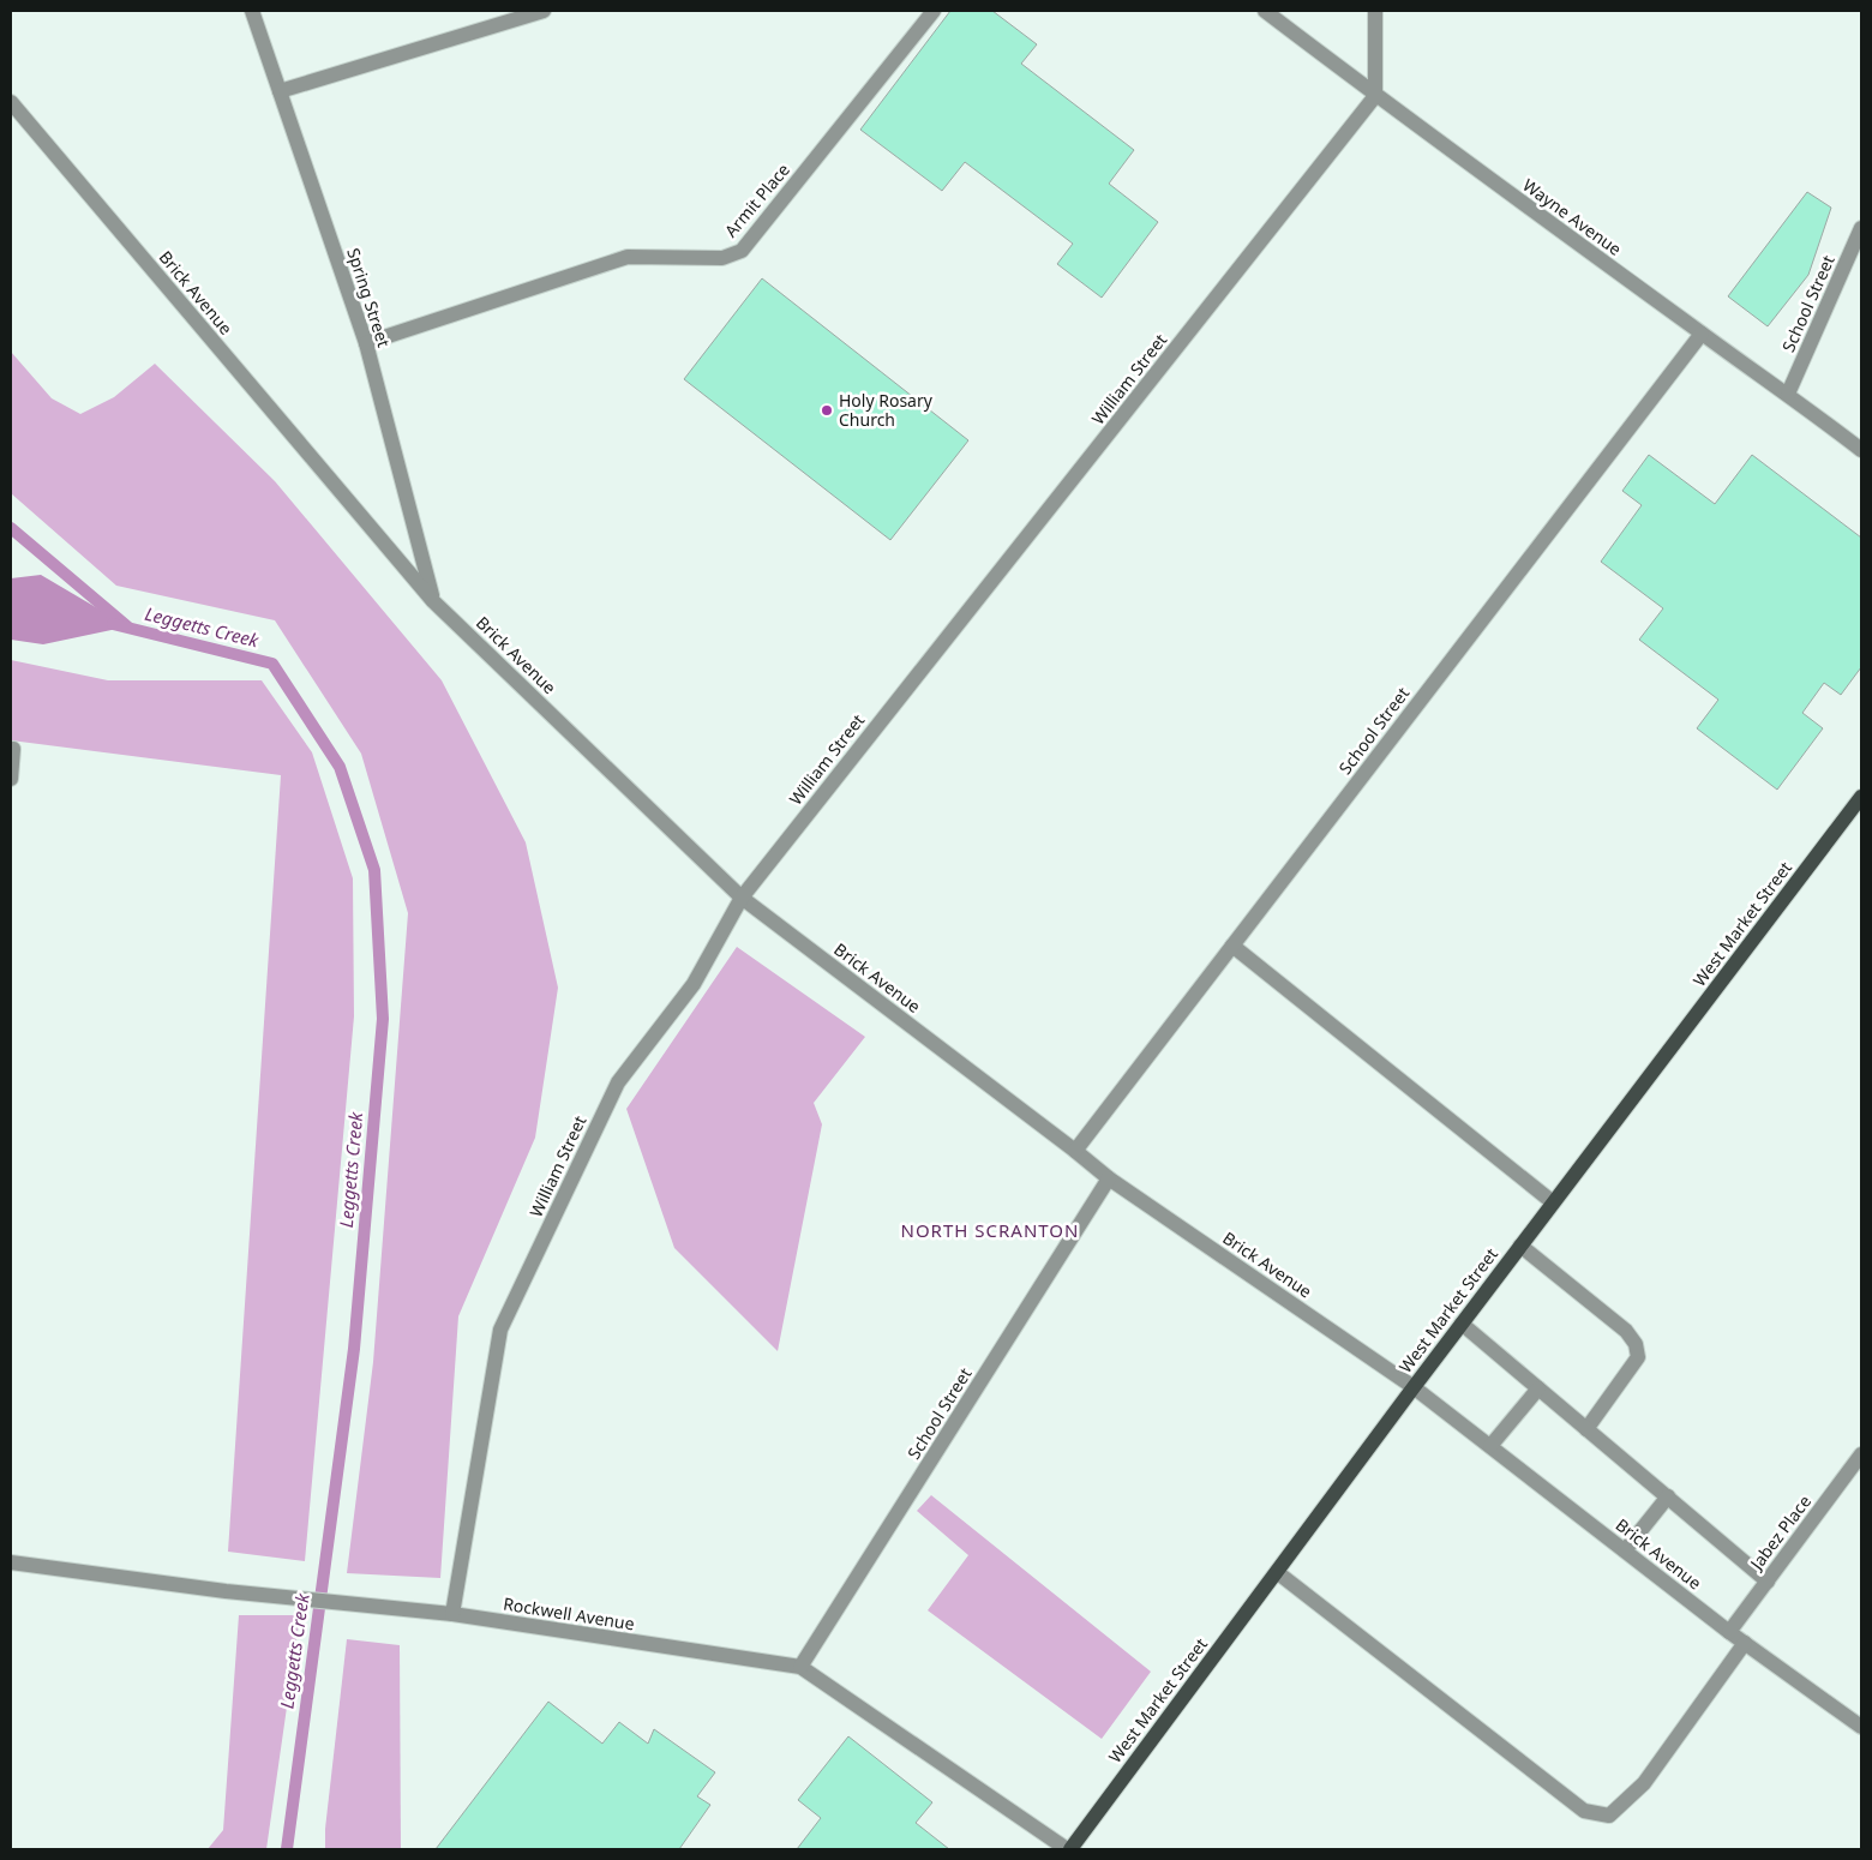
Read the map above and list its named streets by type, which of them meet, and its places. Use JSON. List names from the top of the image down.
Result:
{
  "streets": {
    "main road": ["West Market Street"],
    "street": [
      "Armit Place",
      "Wayne Avenue",
      "Brick Avenue",
      "Spring Street",
      "School Street",
      "William Street",
      "Jabez Place",
      "Rockwell Avenue"
    ]
  },
  "crossings": [
    ["Armit Place", "Spring Street"],
    ["Wayne Avenue", "School Street"],
    ["Wayne Avenue", "William Street"],
    ["Brick Avenue", "Spring Street"],
    ["Brick Avenue", "School Street"],
    ["Brick Avenue", "William Street"],
    ["Brick Avenue", "West Market Street"],
    ["Brick Avenue", "Jabez Place"],
    ["School Street", "Rockwell Avenue"],
    ["William Street", "Rockwell Avenue"],
    ["West Market Street", "Rockwell Avenue"]
  ],
  "districts": ["NORTH SCRANTON"],
  "water": ["Leggetts Creek"],
  "places": ["Holy Rosary Church"]
}
